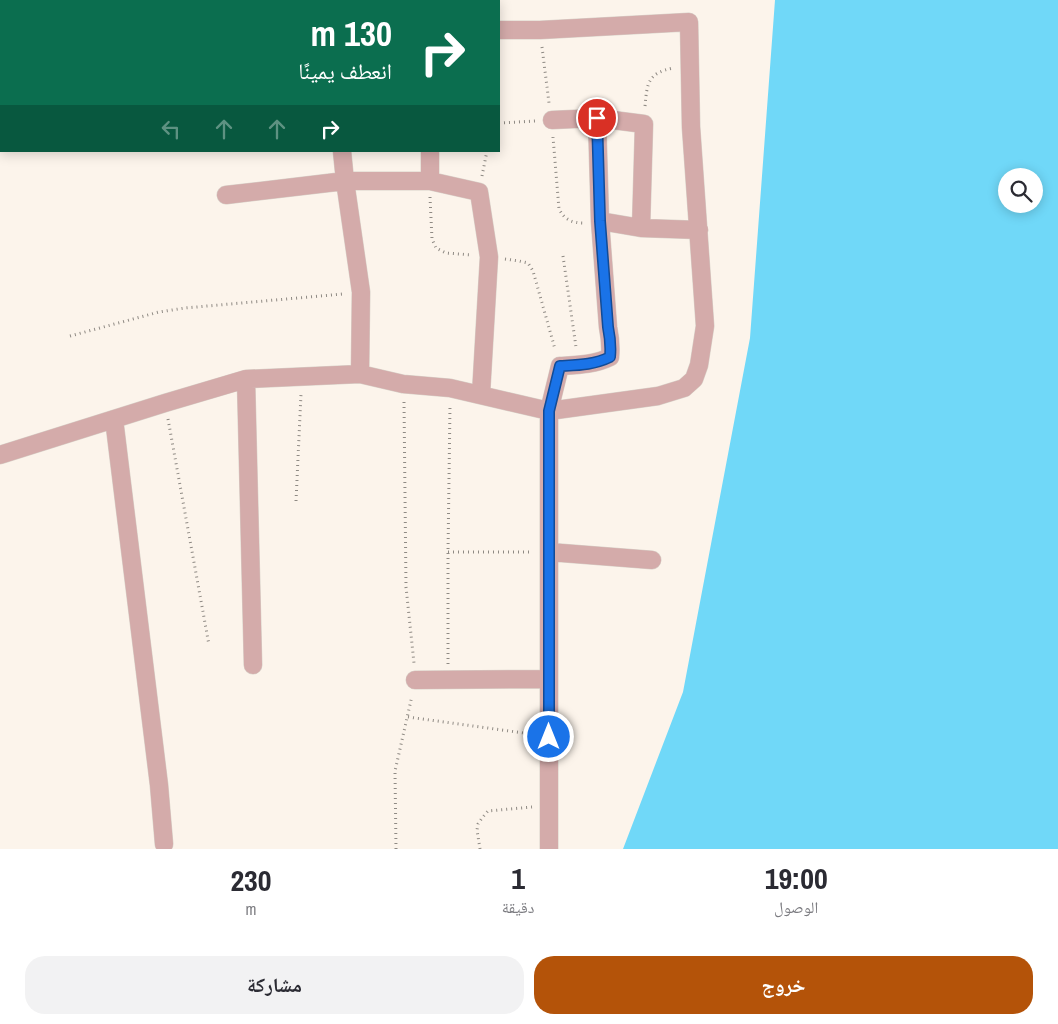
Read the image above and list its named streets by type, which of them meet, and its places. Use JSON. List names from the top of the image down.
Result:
{
  "page": {
    "turn": ["130 m", "انعطف يمينًا"],
    "eta": [
      "19:00",
      "الوصول",
      "1",
      "دقيقة",
      "230",
      "m"
    ],
    "buttons": ["خروج", "مشاركة"]
  }
}
